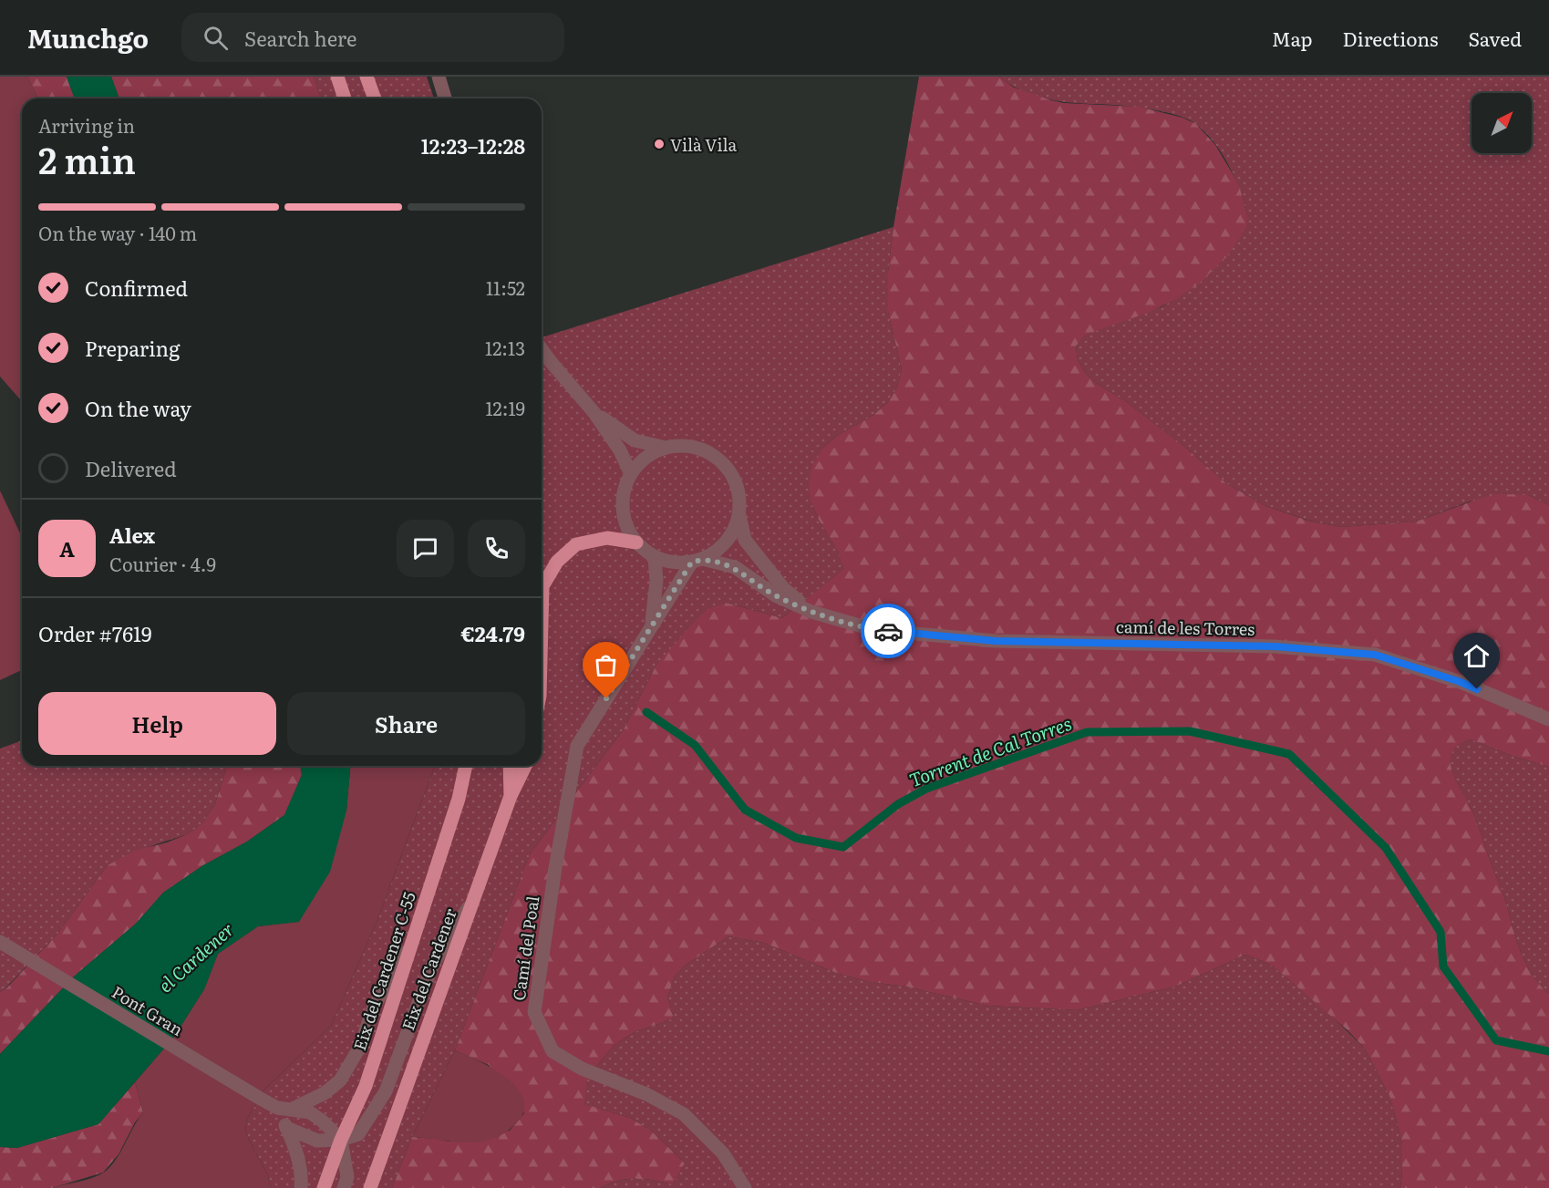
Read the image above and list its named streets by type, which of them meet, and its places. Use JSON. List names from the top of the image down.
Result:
{
  "streets": {
    "main road": ["Eix del Cardener", "Eix del Cardener C-55"],
    "street": ["camí de les Torres", "Camí del Poal", "Pont Gran"]
  },
  "crossings": [
    ["camí de les Torres", "Camí del Poal"]
  ],
  "water": ["Torrent de Cal Torres", "el Cardener"],
  "places": ["Vilà Vila"],
  "north": "top right",
  "page": {
    "header": "Munchgo",
    "search": "Search here",
    "nav": ["Map", "Directions", "Saved"],
    "heading": ["2 min", "Arriving in", "12:23–12:28"],
    "panel": [
      "Alex",
      "Courier · 4.9",
      "Order #7619",
      "€24.79"
    ],
    "bar": "On the way · 140 m",
    "list": [
      ["Confirmed", "11:52"],
      ["Preparing", "12:13"],
      ["On the way", "12:19"],
      "Delivered"
    ],
    "round": "A",
    "buttons": ["Help", "Share"]
  }
}
